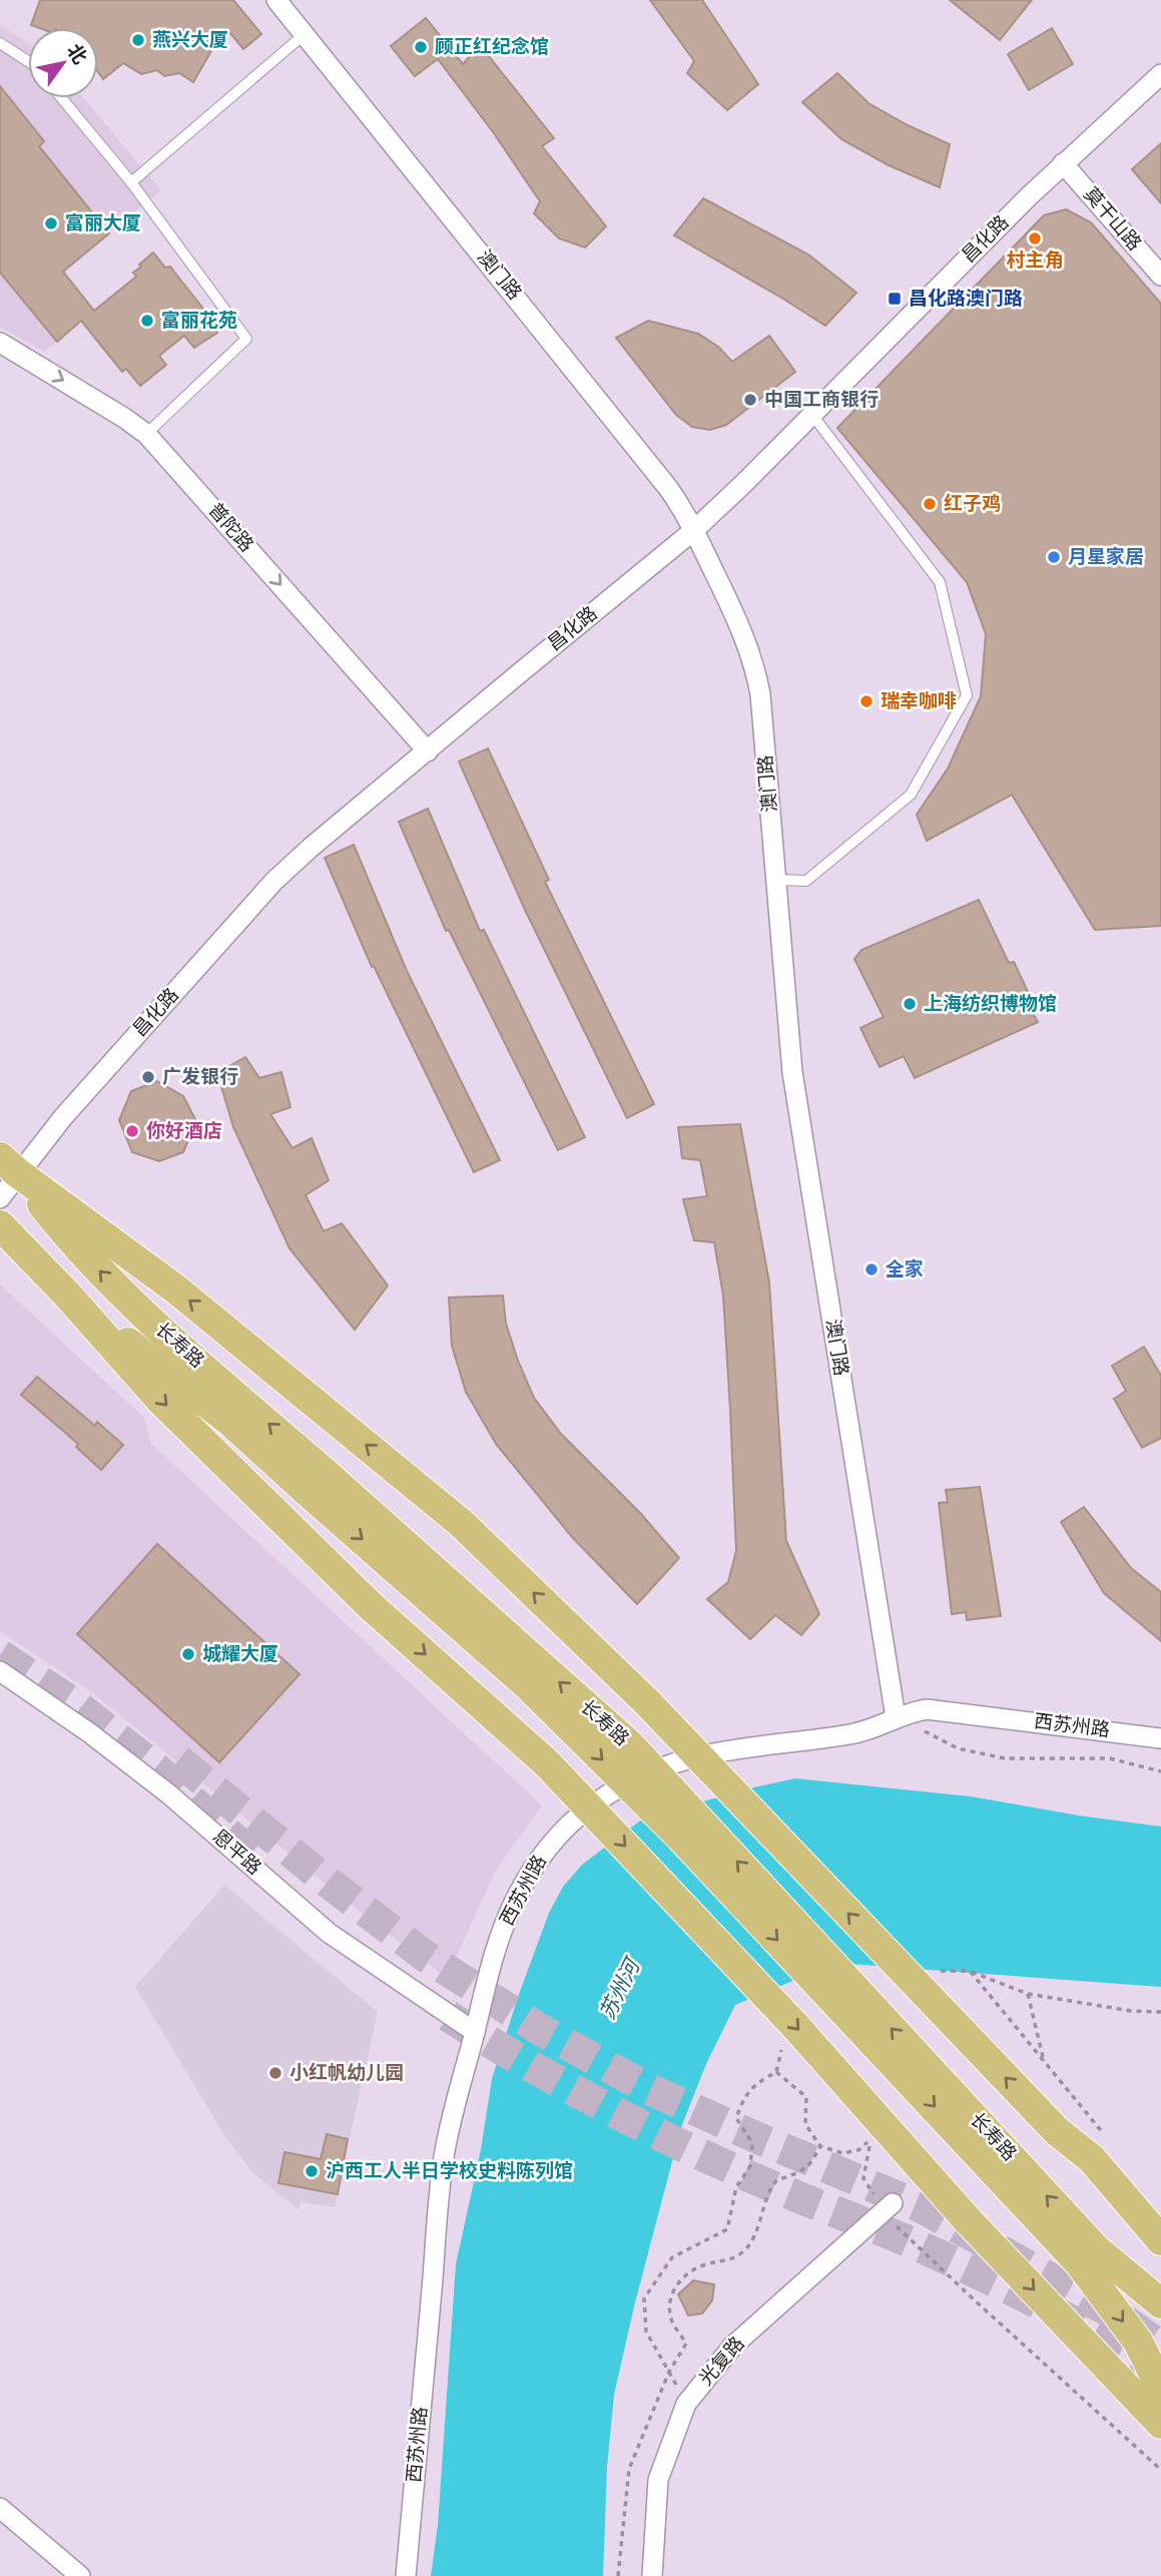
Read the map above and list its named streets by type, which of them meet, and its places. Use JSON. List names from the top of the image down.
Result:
{
  "streets": {
    "main road": ["长寿路"],
    "street": [
      "莫干山路",
      "昌化路",
      "澳门路",
      "普陀路",
      "西苏州路",
      "恩平路",
      "光复路"
    ]
  },
  "crossings": [
    ["莫干山路", "昌化路"],
    ["昌化路", "澳门路"],
    ["昌化路", "普陀路"],
    ["昌化路", "长寿路"],
    ["澳门路", "西苏州路"],
    ["西苏州路", "恩平路"]
  ],
  "one_way": ["普陀路"],
  "water": ["苏州河"],
  "places": {
    "other": [
      "燕兴大厦",
      "顾正红纪念馆",
      "富丽大厦",
      "村主角",
      "富丽花苑",
      "中国工商银行",
      "红子鸡",
      "月星家居",
      "瑞幸咖啡",
      "上海纺织博物馆",
      "广发银行",
      "你好酒店",
      "全家",
      "城耀大厦",
      "小红帆幼儿园",
      "沪西工人半日学校史料陈列馆"
    ],
    "transit": ["昌化路澳门路"]
  },
  "north": "top right"
}
